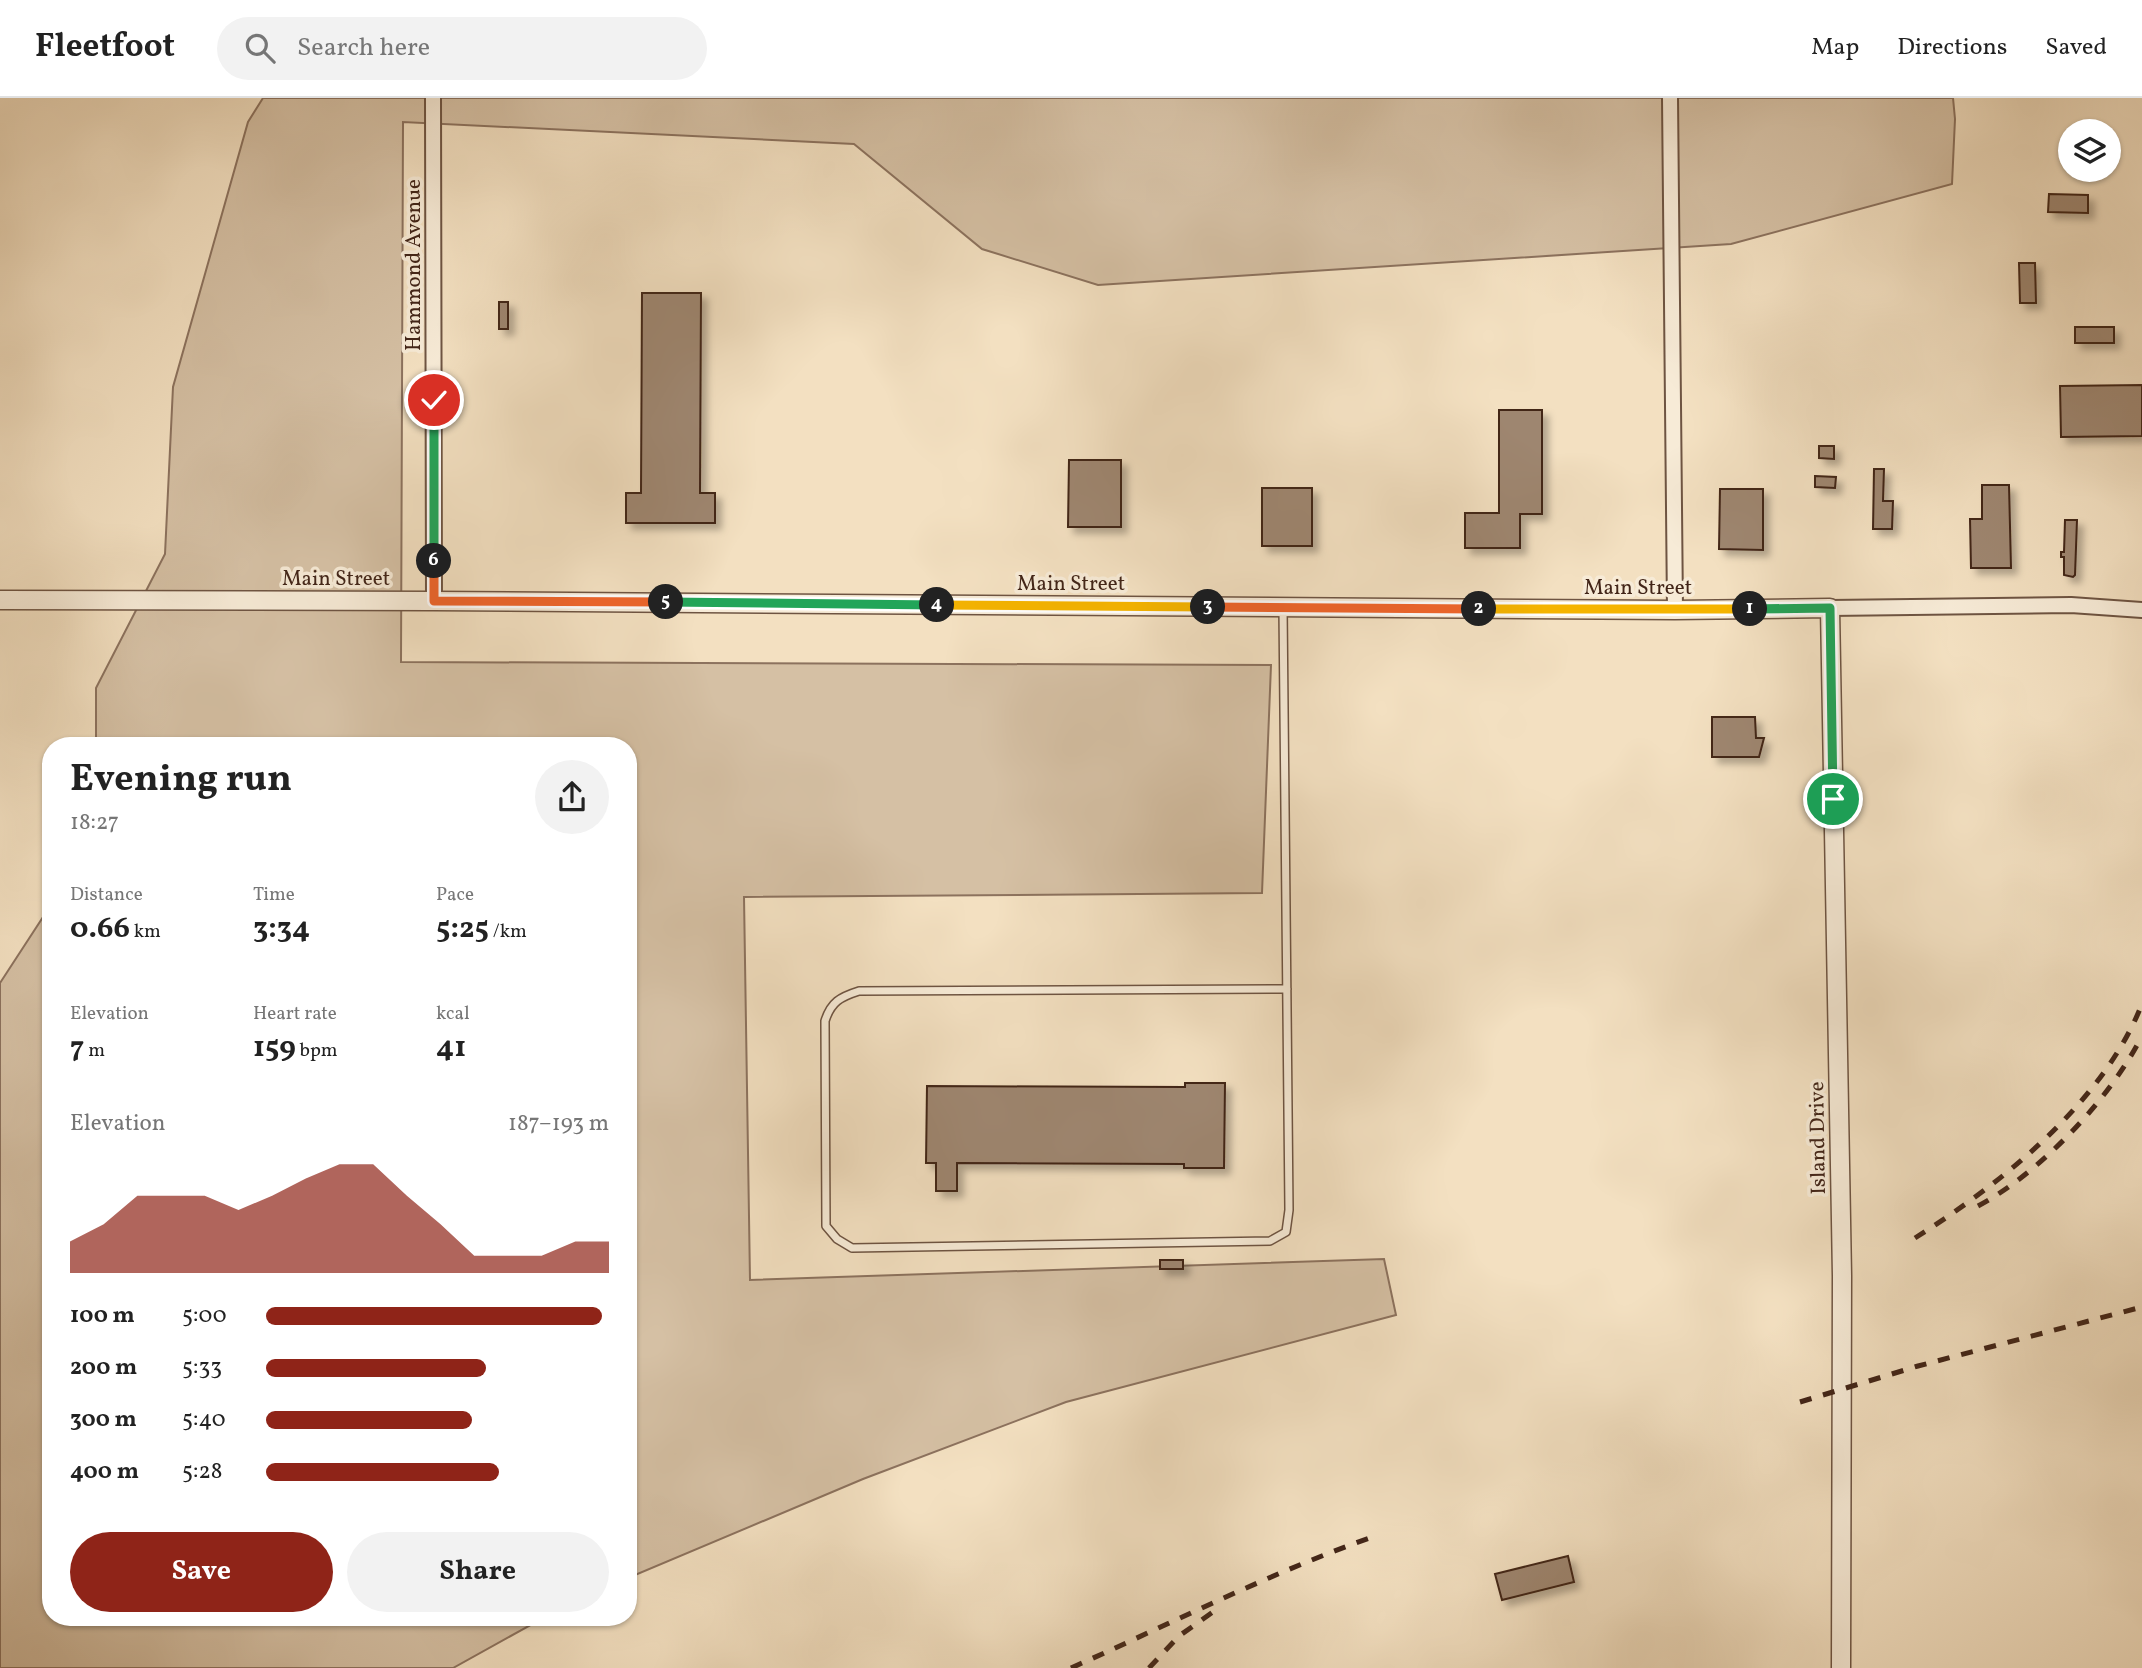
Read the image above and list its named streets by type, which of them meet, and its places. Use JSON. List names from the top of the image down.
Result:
{
  "streets": {
    "street": ["Hammond Avenue", "Main Street", "Island Drive"]
  },
  "crossings": [
    ["Hammond Avenue", "Main Street"],
    ["Main Street", "Island Drive"]
  ],
  "page": {
    "header": "Fleetfoot",
    "search": "Search here",
    "nav": ["Map", "Directions", "Saved"],
    "pins": [
      "6",
      "5",
      "4",
      "3",
      "1",
      "2"
    ],
    "heading": ["Evening run", "18:27"],
    "stats": [
      ["Distance", "0.66 km"],
      ["Time", "3:34"],
      ["Pace", "5:25 /km"],
      ["Elevation", "7 m"],
      ["Heart rate", "159 bpm"],
      ["kcal", "41"]
    ],
    "chart": ["Elevation", "187–193 m"],
    "list": [
      {
        "name": "100 m",
        "note": "5:00"
      },
      {
        "name": "200 m",
        "note": "5:33"
      },
      {
        "name": "300 m",
        "note": "5:40"
      },
      {
        "name": "400 m",
        "note": "5:28"
      }
    ],
    "buttons": ["Save", "Share"]
  }
}
